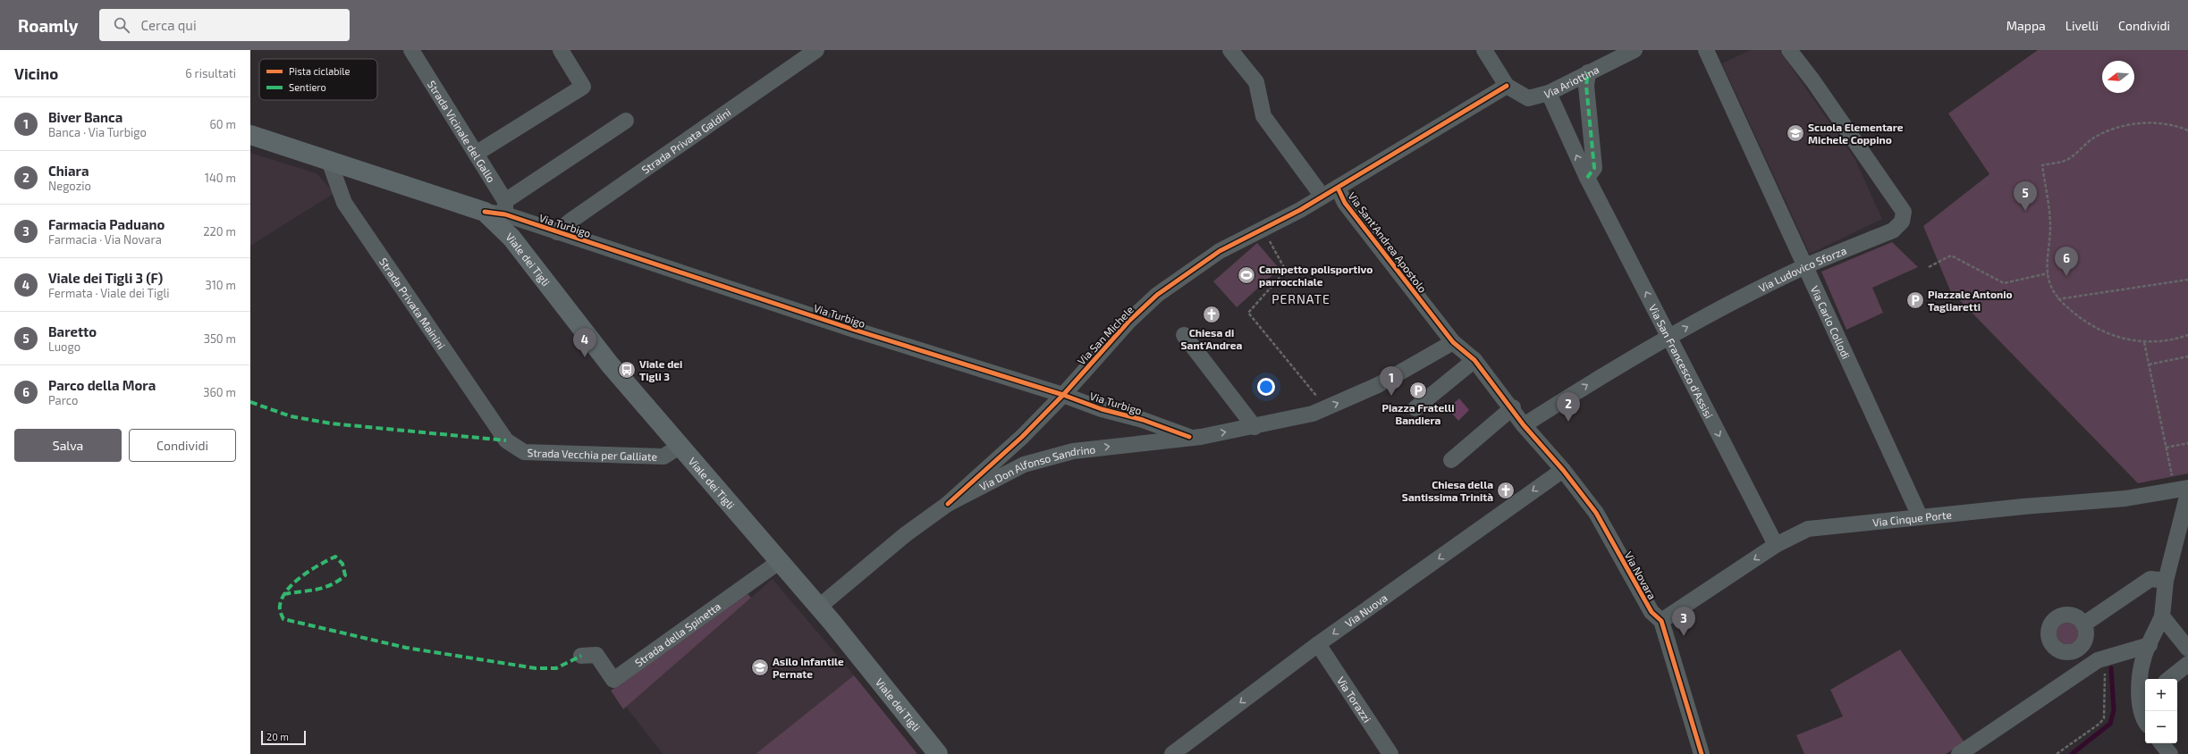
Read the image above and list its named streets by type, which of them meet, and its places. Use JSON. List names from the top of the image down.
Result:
{
  "streets": {
    "main road": ["Via Turbigo", "Viale dei Tigli"],
    "street": [
      "Via Ariottina",
      "Strada Vicinale del Gallo",
      "Strada Privata Galdini",
      "Via Sant'Andrea Apostolo",
      "Via Ludovico Sforza",
      "Strada Privata Mainini",
      "Via Carlo Collodi",
      "Via San Michele",
      "Via San Francesco d'Assisi",
      "Strada Vecchia per Galliate",
      "Via Don Alfonso Sandrino",
      "Via Cinque Porte",
      "Via Novara",
      "Via Nuova",
      "Strada della Spinetta",
      "Via Torazzi"
    ]
  },
  "crossings": [
    ["Via Ariottina", "Via Sant'Andrea Apostolo"],
    ["Via Ariottina", "Via San Francesco d'Assisi"],
    ["Strada Vicinale del Gallo", "Via Turbigo"],
    ["Strada Privata Galdini", "Via Turbigo"],
    ["Via Turbigo", "Via Sant'Andrea Apostolo"],
    ["Via Turbigo", "Viale dei Tigli"],
    ["Via Turbigo", "Strada Privata Mainini"],
    ["Via Turbigo", "Via San Michele"],
    ["Via Turbigo", "Via Don Alfonso Sandrino"],
    ["Via Sant'Andrea Apostolo", "Via Ludovico Sforza"],
    ["Via Sant'Andrea Apostolo", "Via San Michele"],
    ["Via Sant'Andrea Apostolo", "Via Novara"],
    ["Viale dei Tigli", "Strada Vecchia per Galliate"],
    ["Viale dei Tigli", "Via Don Alfonso Sandrino"],
    ["Viale dei Tigli", "Strada della Spinetta"],
    ["Via Ludovico Sforza", "Via Carlo Collodi"],
    ["Via Ludovico Sforza", "Via San Francesco d'Assisi"],
    ["Via Ludovico Sforza", "Via Novara"],
    ["Strada Privata Mainini", "Strada Vecchia per Galliate"],
    ["Via Carlo Collodi", "Via Cinque Porte"],
    ["Via San Michele", "Via Don Alfonso Sandrino"],
    ["Via San Francesco d'Assisi", "Via Cinque Porte"],
    ["Via Cinque Porte", "Via Novara"],
    ["Via Novara", "Via Nuova"],
    ["Via Nuova", "Via Torazzi"]
  ],
  "one_way": ["Via Ludovico Sforza", "Via Don Alfonso Sandrino"],
  "districts": ["PERNATE"],
  "places": {
    "school or university": ["Scuola Elementare Michele Coppino", "Asilo Infantile Pernate"],
    "sports": ["Campetto polisportivo parrocchiale"],
    "parking": ["Piazzale Antonio Tagliaretti", "Piazza Fratelli Bandiera"],
    "church": ["Chiesa di Sant'Andrea", "Chiesa della Santissima Trinità"],
    "bus stop": ["Viale dei Tigli 3"]
  },
  "legend": ["Pista ciclabile", "Sentiero"],
  "scale_bar": "20 m",
  "north": "left",
  "page": {
    "header": "Roamly",
    "search": "Cerca qui",
    "nav": ["Mappa", "Livelli", "Condividi"],
    "heading": ["Vicino", "6 risultati"],
    "list": [
      {
        "mark": "1",
        "name": "Biver Banca",
        "note": "Banca · Via Turbigo",
        "value": "60 m"
      },
      {
        "mark": "2",
        "name": "Chiara",
        "note": "Negozio",
        "value": "140 m"
      },
      {
        "mark": "3",
        "name": "Farmacia Paduano",
        "note": "Farmacia · Via Novara",
        "value": "220 m"
      },
      {
        "mark": "4",
        "name": "Viale dei Tigli 3 (F)",
        "note": "Fermata · Viale dei Tigli",
        "value": "310 m"
      },
      {
        "mark": "5",
        "name": "Baretto",
        "note": "Luogo",
        "value": "350 m"
      },
      {
        "mark": "6",
        "name": "Parco della Mora",
        "note": "Parco",
        "value": "360 m"
      }
    ],
    "pins": [
      "5",
      "6",
      "4",
      "1",
      "2",
      "3"
    ],
    "buttons": ["Salva", "Condividi"],
    "map_buttons": ["+", "−"],
    "scale": "20 m"
  }
}
